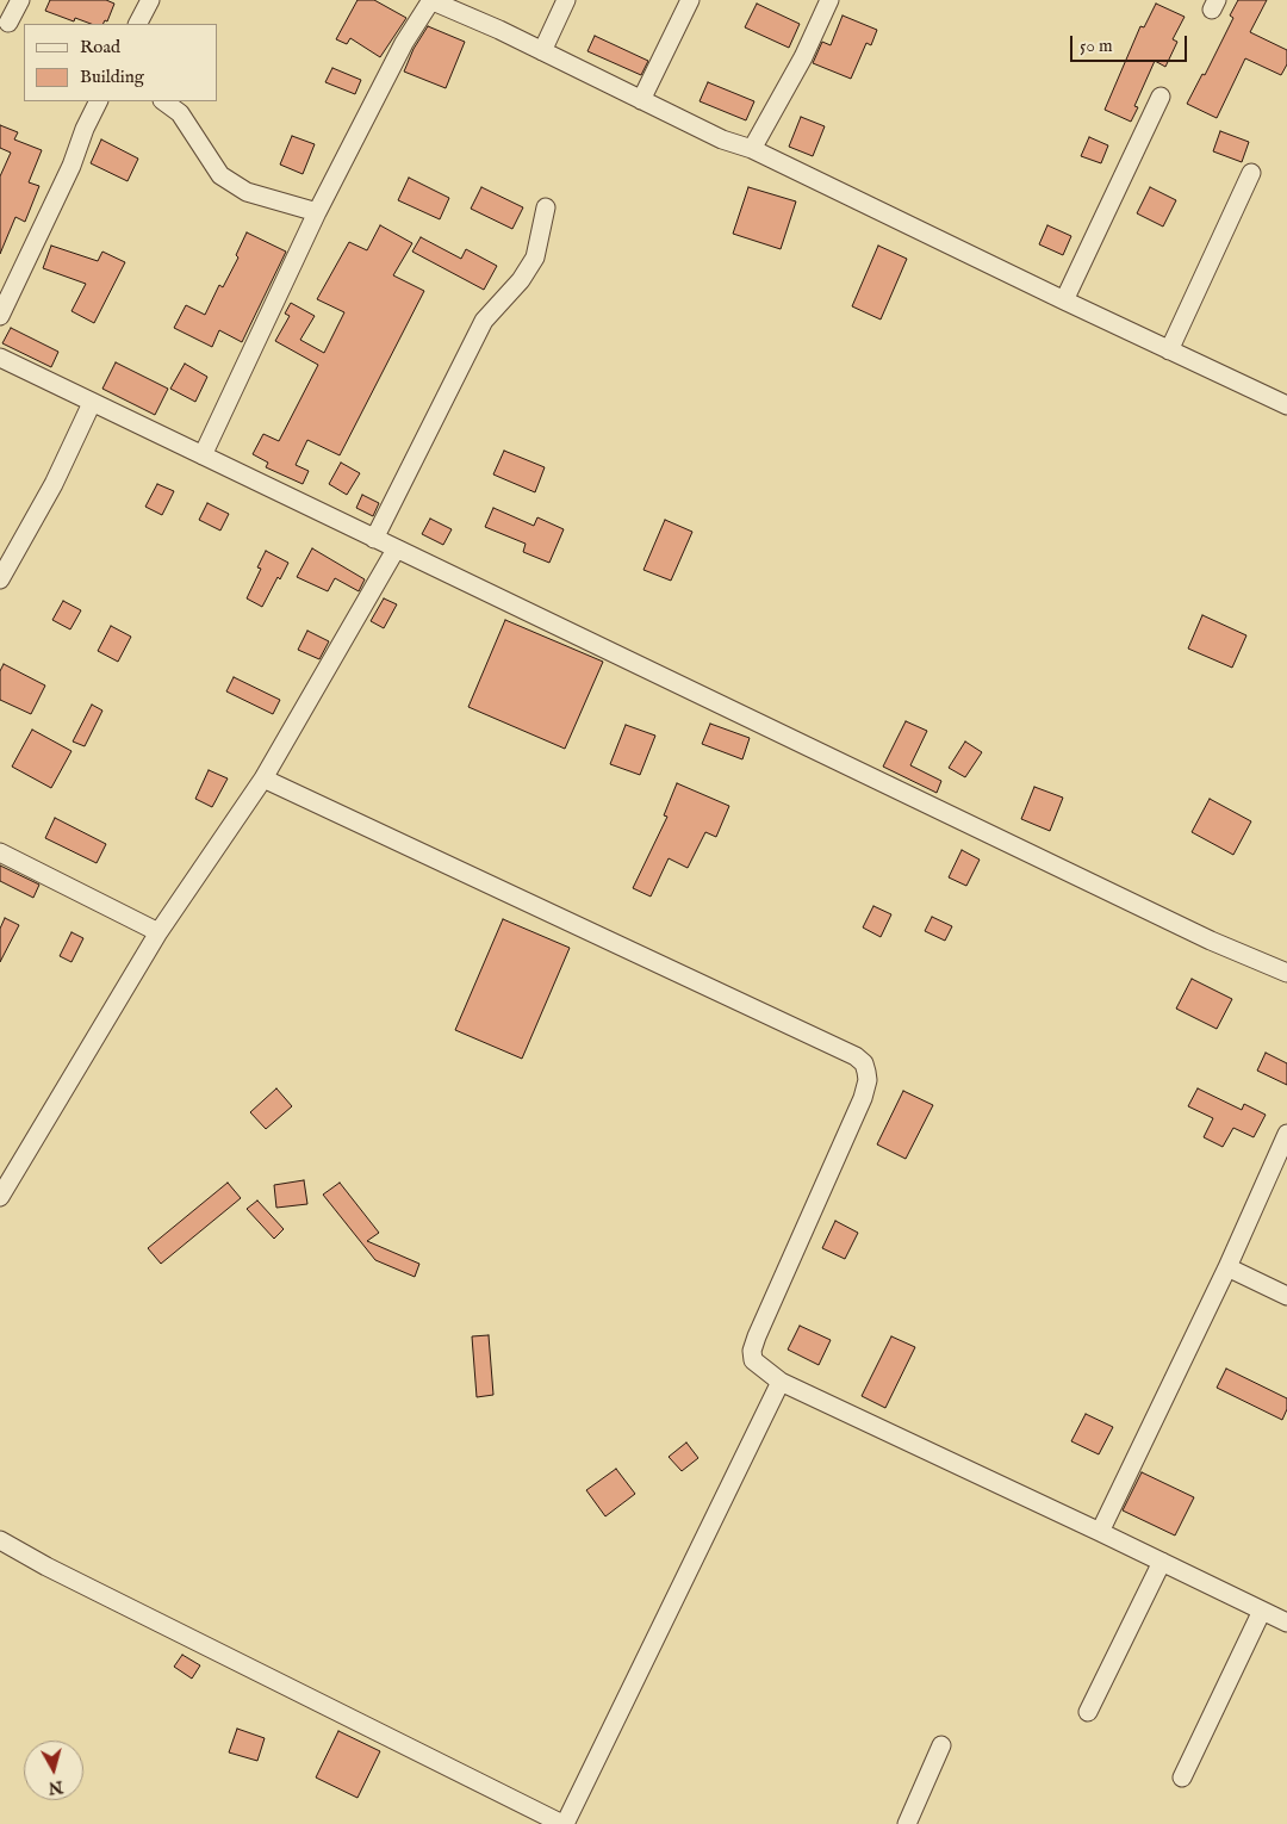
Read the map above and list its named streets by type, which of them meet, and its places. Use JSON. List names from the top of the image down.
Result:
{
  "legend": ["Road", "Building"],
  "scale_bar": "50 m",
  "north": "bottom"
}
